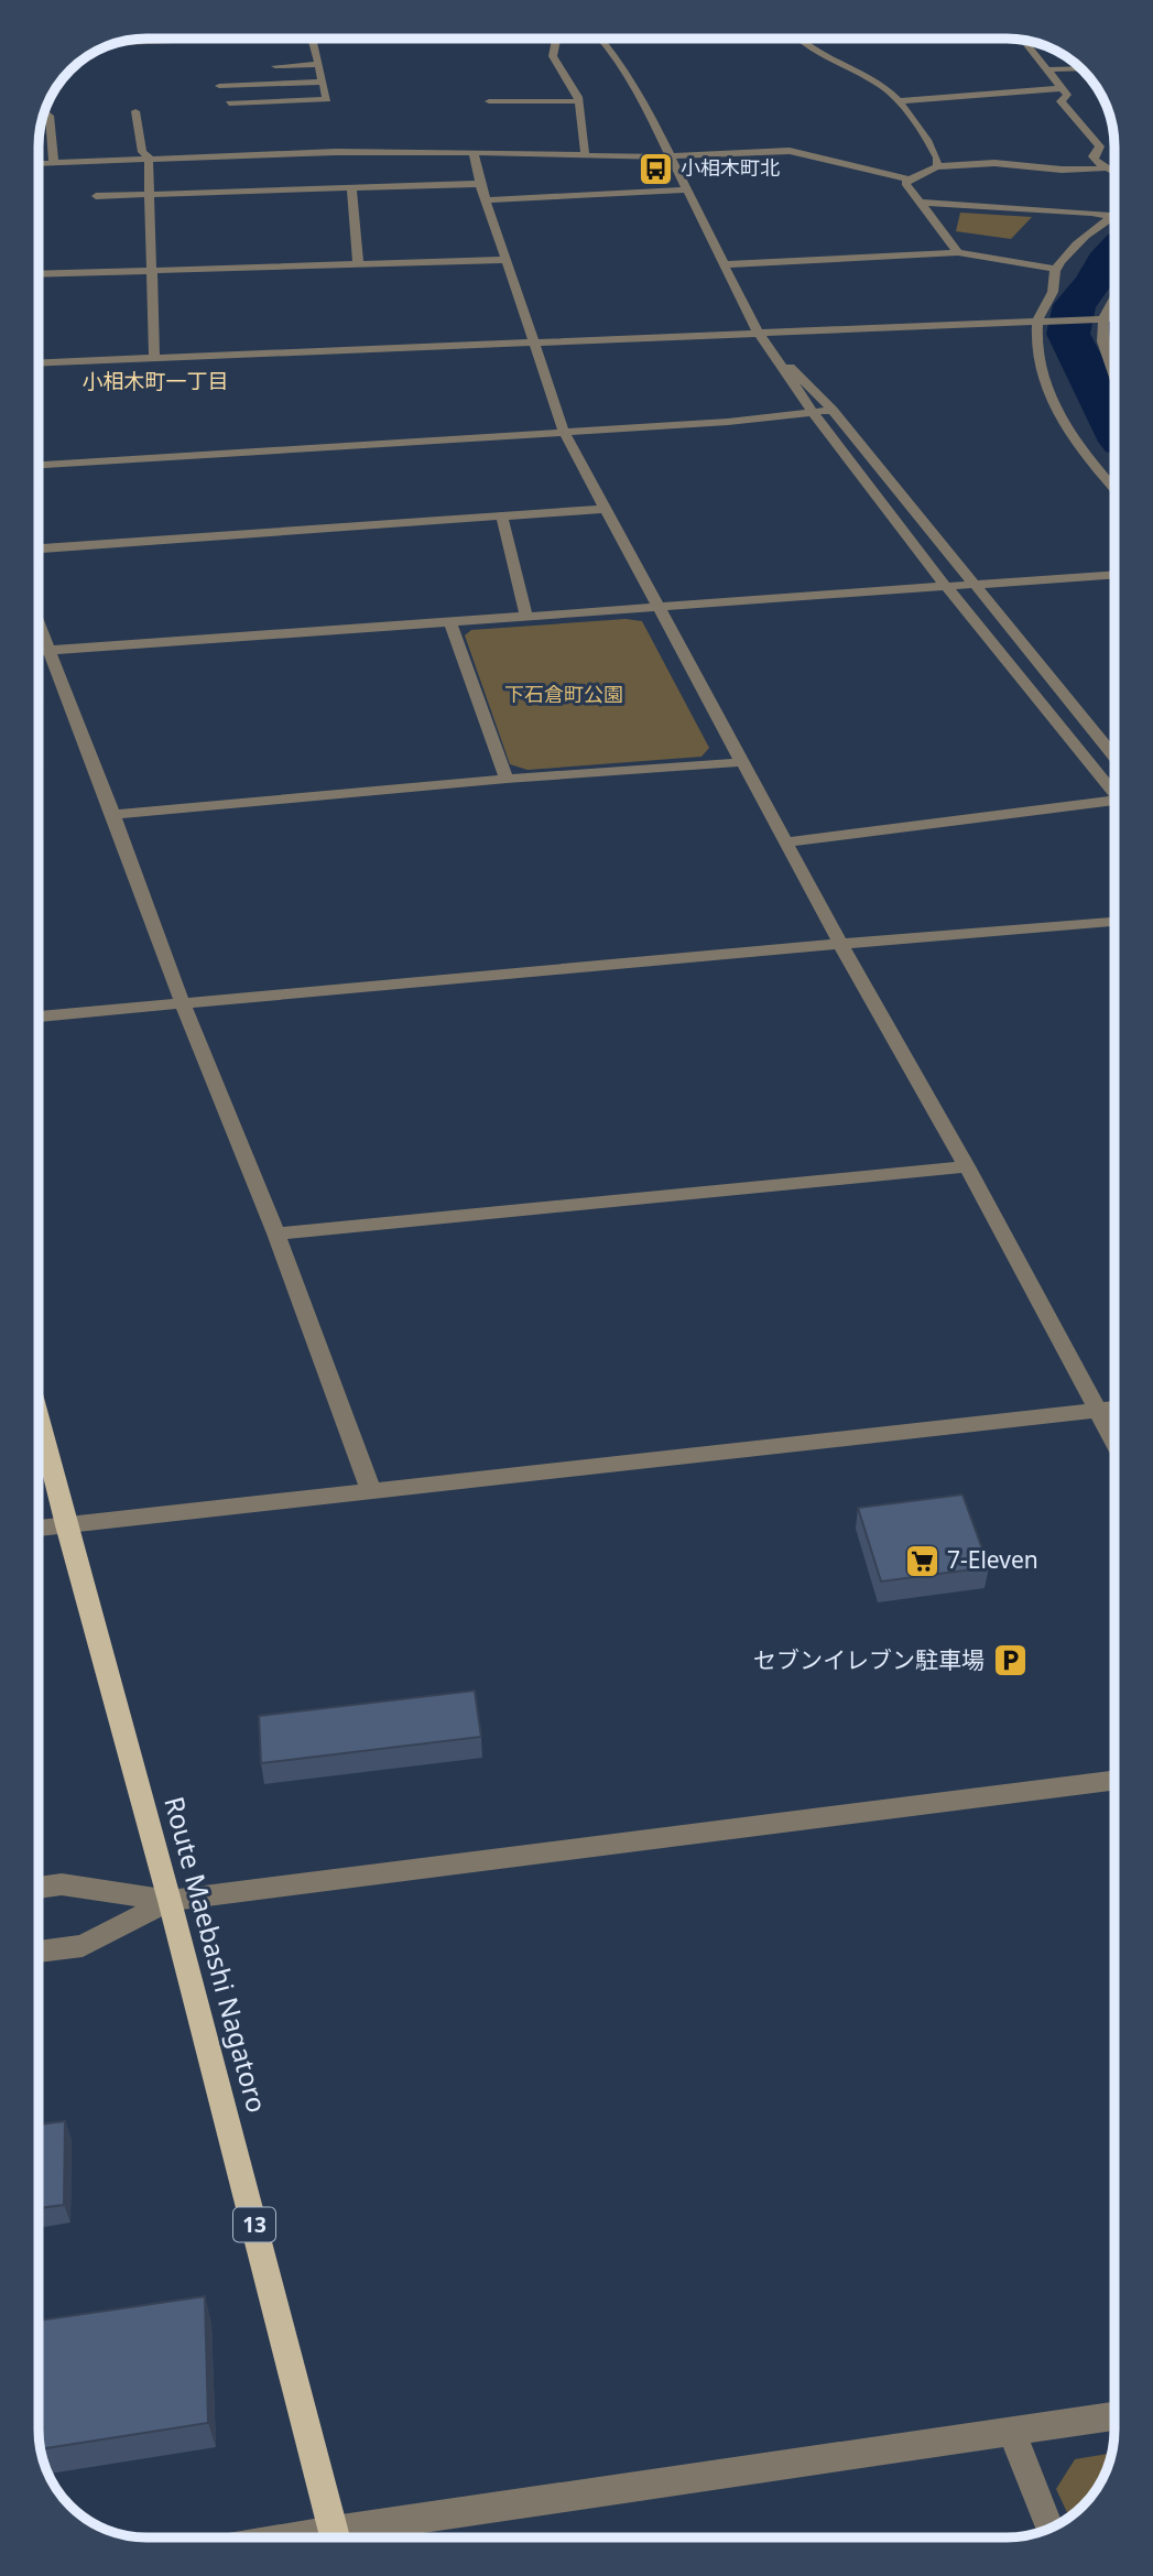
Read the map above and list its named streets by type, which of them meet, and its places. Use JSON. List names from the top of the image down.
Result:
{
  "streets": {
    "main road": ["Route Maebashi Nagatoro", "13"]
  },
  "districts": ["小相木町一丁目"],
  "parks": ["下石倉町公園"],
  "places": {
    "bus stop": ["小相木町北"],
    "supermarket": ["7-Eleven"],
    "parking": ["セブンイレブン駐車場"]
  }
}
